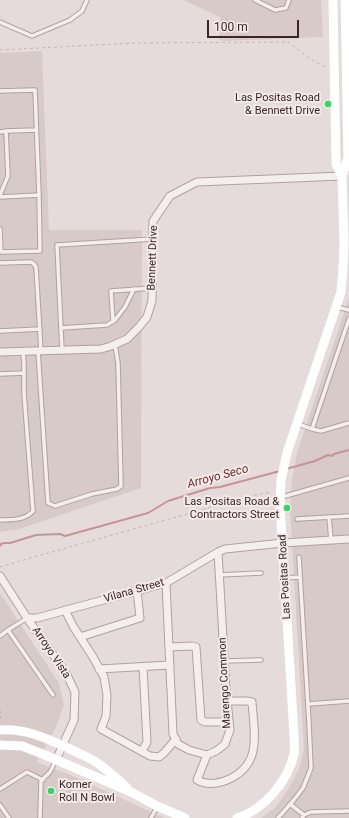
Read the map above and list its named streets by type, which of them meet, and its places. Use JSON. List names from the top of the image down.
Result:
{
  "streets": {
    "main road": ["Las Positas Road"],
    "street": [
      "Bennett Drive",
      "Vilana Street",
      "Arroyo Vista",
      "Marengo Common"
    ]
  },
  "crossings": [
    ["Bennett Drive", "Las Positas Road"],
    ["Las Positas Road", "Vilana Street"],
    ["Vilana Street", "Arroyo Vista"],
    ["Vilana Street", "Marengo Common"]
  ],
  "water": ["Arroyo Seco"],
  "places": ["Las Positas Road & Bennett Drive", "Las Positas Road & Contractors Street", "Korner Roll N Bowl"],
  "scale_bar": "100 m"
}
